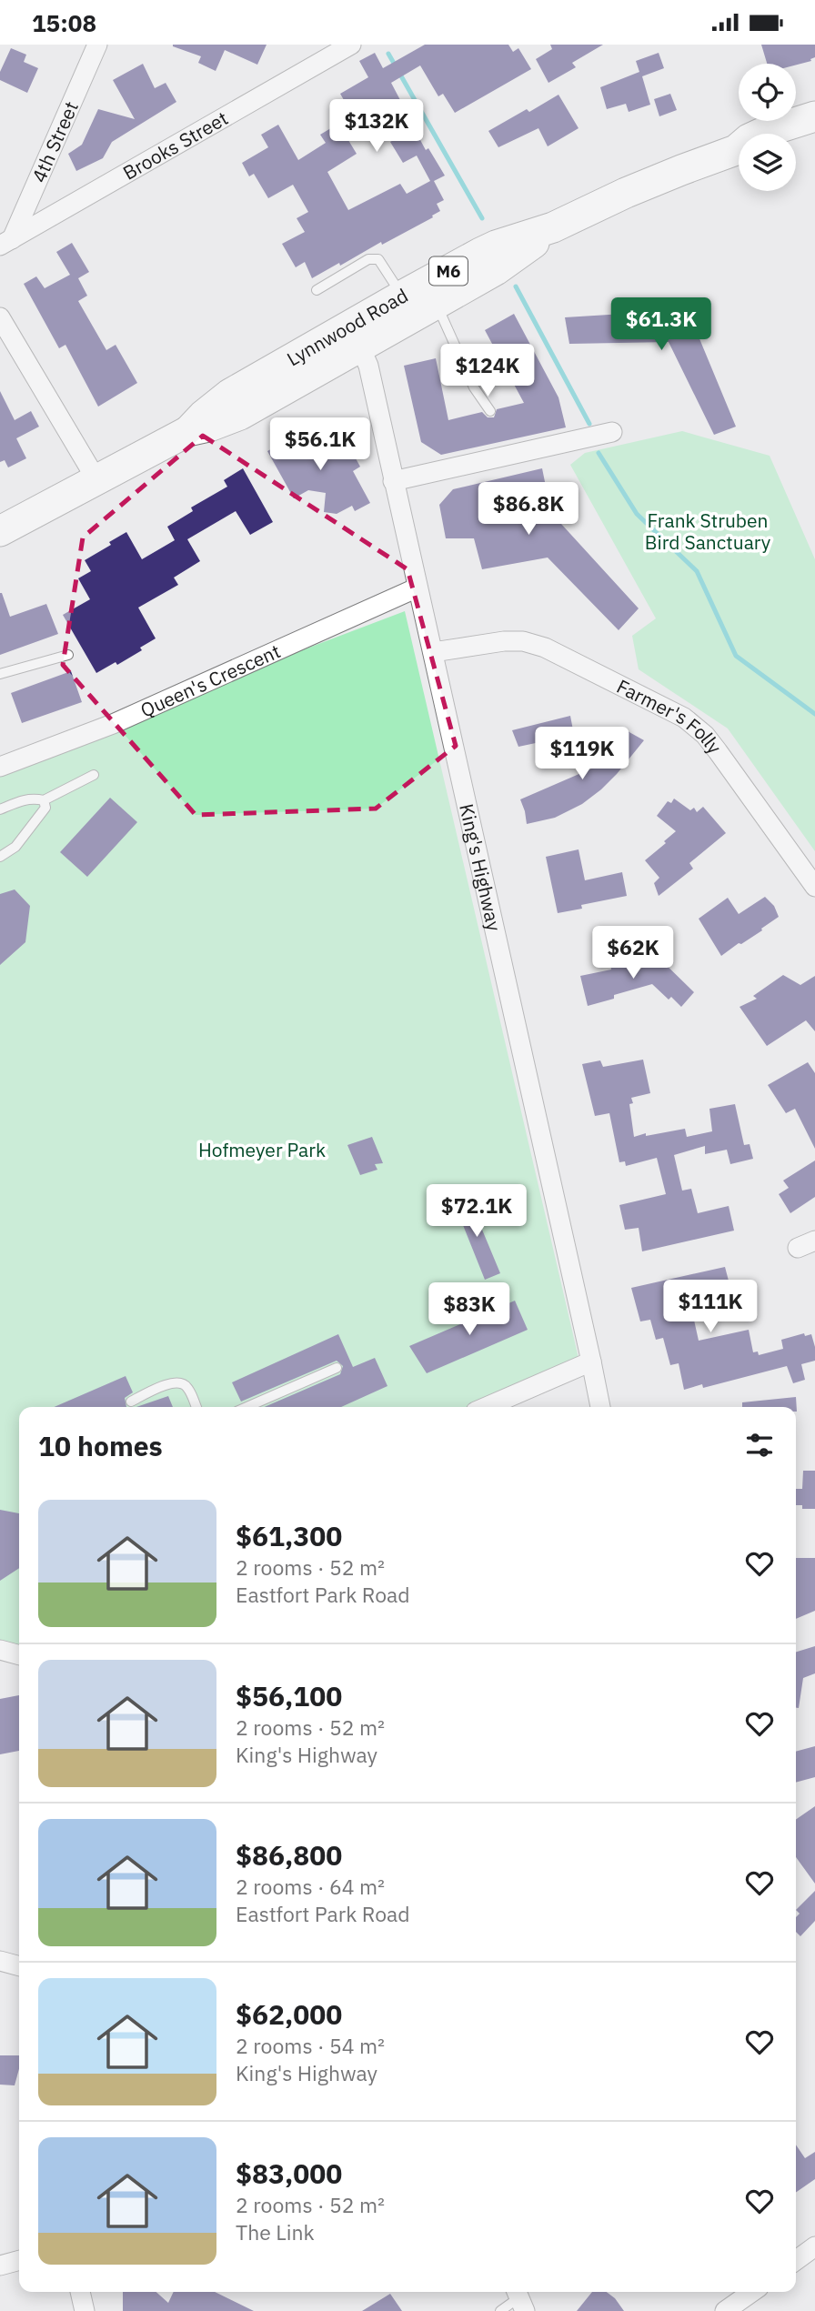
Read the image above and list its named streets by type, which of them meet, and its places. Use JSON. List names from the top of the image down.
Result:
{
  "streets": {
    "main road": ["M6", "Lynnwood Road"],
    "street": [
      "4th Street",
      "Brooks Street",
      "Queen's Crescent",
      "Farmer's Folly",
      "King's Highway"
    ]
  },
  "crossings": [
    ["4th Street", "Brooks Street"],
    ["Lynnwood Road", "King's Highway"],
    ["Queen's Crescent", "King's Highway"],
    ["Farmer's Folly", "King's Highway"]
  ],
  "parks": ["Frank Struben Bird Sanctuary", "Hofmeyer Park"],
  "page": {
    "status": "15:08",
    "price": [
      "$132K",
      "$61.3K",
      "$124K",
      "$56.1K",
      "$86.8K",
      "$119K",
      "$62K",
      "$72.1K",
      "$111K",
      "$83K"
    ],
    "heading": "10 homes",
    "list": [
      {
        "name": "$61,300",
        "note": "2 rooms · 52 m² · Eastfort Park Road"
      },
      {
        "name": "$56,100",
        "note": "2 rooms · 52 m² · King's Highway"
      },
      {
        "name": "$86,800",
        "note": "2 rooms · 64 m² · Eastfort Park Road"
      },
      {
        "name": "$62,000",
        "note": "2 rooms · 54 m² · King's Highway"
      },
      {
        "name": "$83,000",
        "note": "2 rooms · 52 m² · The Link"
      }
    ]
  }
}
